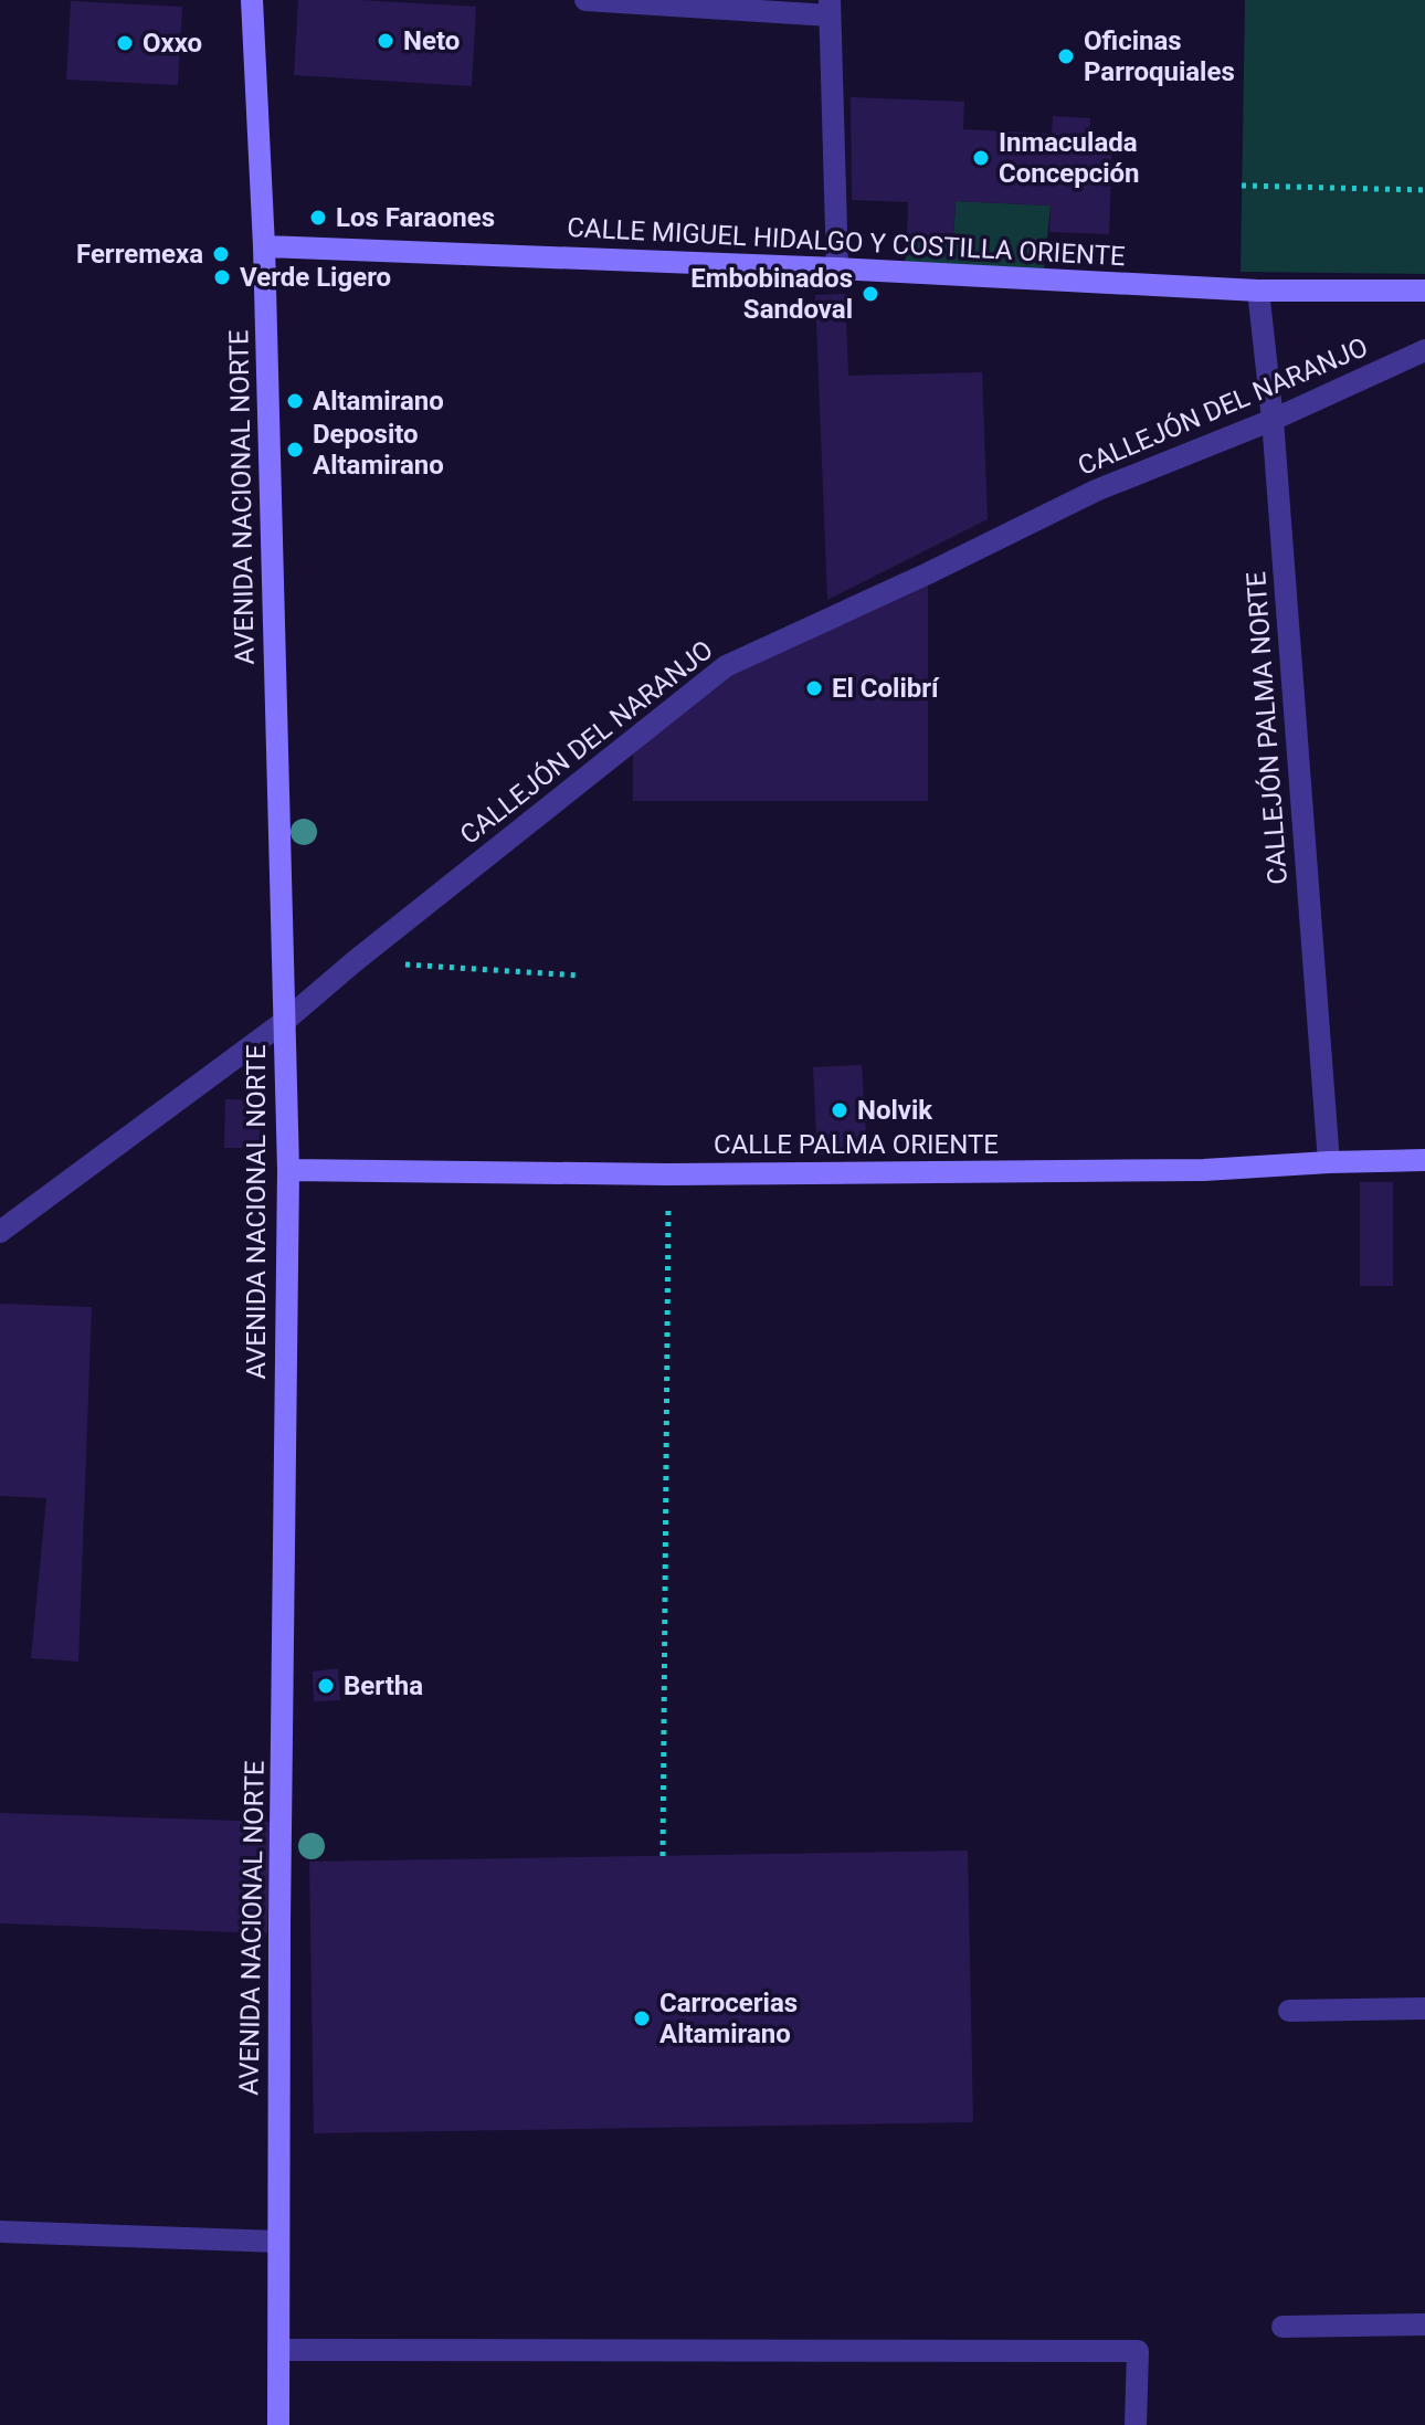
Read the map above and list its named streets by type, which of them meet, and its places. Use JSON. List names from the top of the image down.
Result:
{
  "streets": {
    "main road": ["CALLE MIGUEL HIDALGO Y COSTILLA ORIENTE", "AVENIDA NACIONAL NORTE", "CALLE PALMA ORIENTE"],
    "street": ["CALLEJÓN DEL NARANJO", "CALLEJÓN PALMA NORTE"]
  },
  "crossings": [
    ["CALLE MIGUEL HIDALGO Y COSTILLA ORIENTE", "AVENIDA NACIONAL NORTE"],
    ["CALLE MIGUEL HIDALGO Y COSTILLA ORIENTE", "CALLEJÓN PALMA NORTE"],
    ["CALLEJÓN DEL NARANJO", "AVENIDA NACIONAL NORTE"],
    ["CALLEJÓN DEL NARANJO", "CALLEJÓN PALMA NORTE"],
    ["AVENIDA NACIONAL NORTE", "CALLE PALMA ORIENTE"],
    ["CALLEJÓN PALMA NORTE", "CALLE PALMA ORIENTE"]
  ],
  "places": [
    "Neto",
    "Oxxo",
    "Oficinas Parroquiales",
    "Inmaculada Concepción",
    "Los Faraones",
    "Ferremexa",
    "Verde Ligero",
    "Embobinados Sandoval",
    "Altamirano",
    "Deposito Altamirano",
    "El Colibrí",
    "Nolvik",
    "Bertha",
    "Carrocerias Altamirano"
  ]
}
